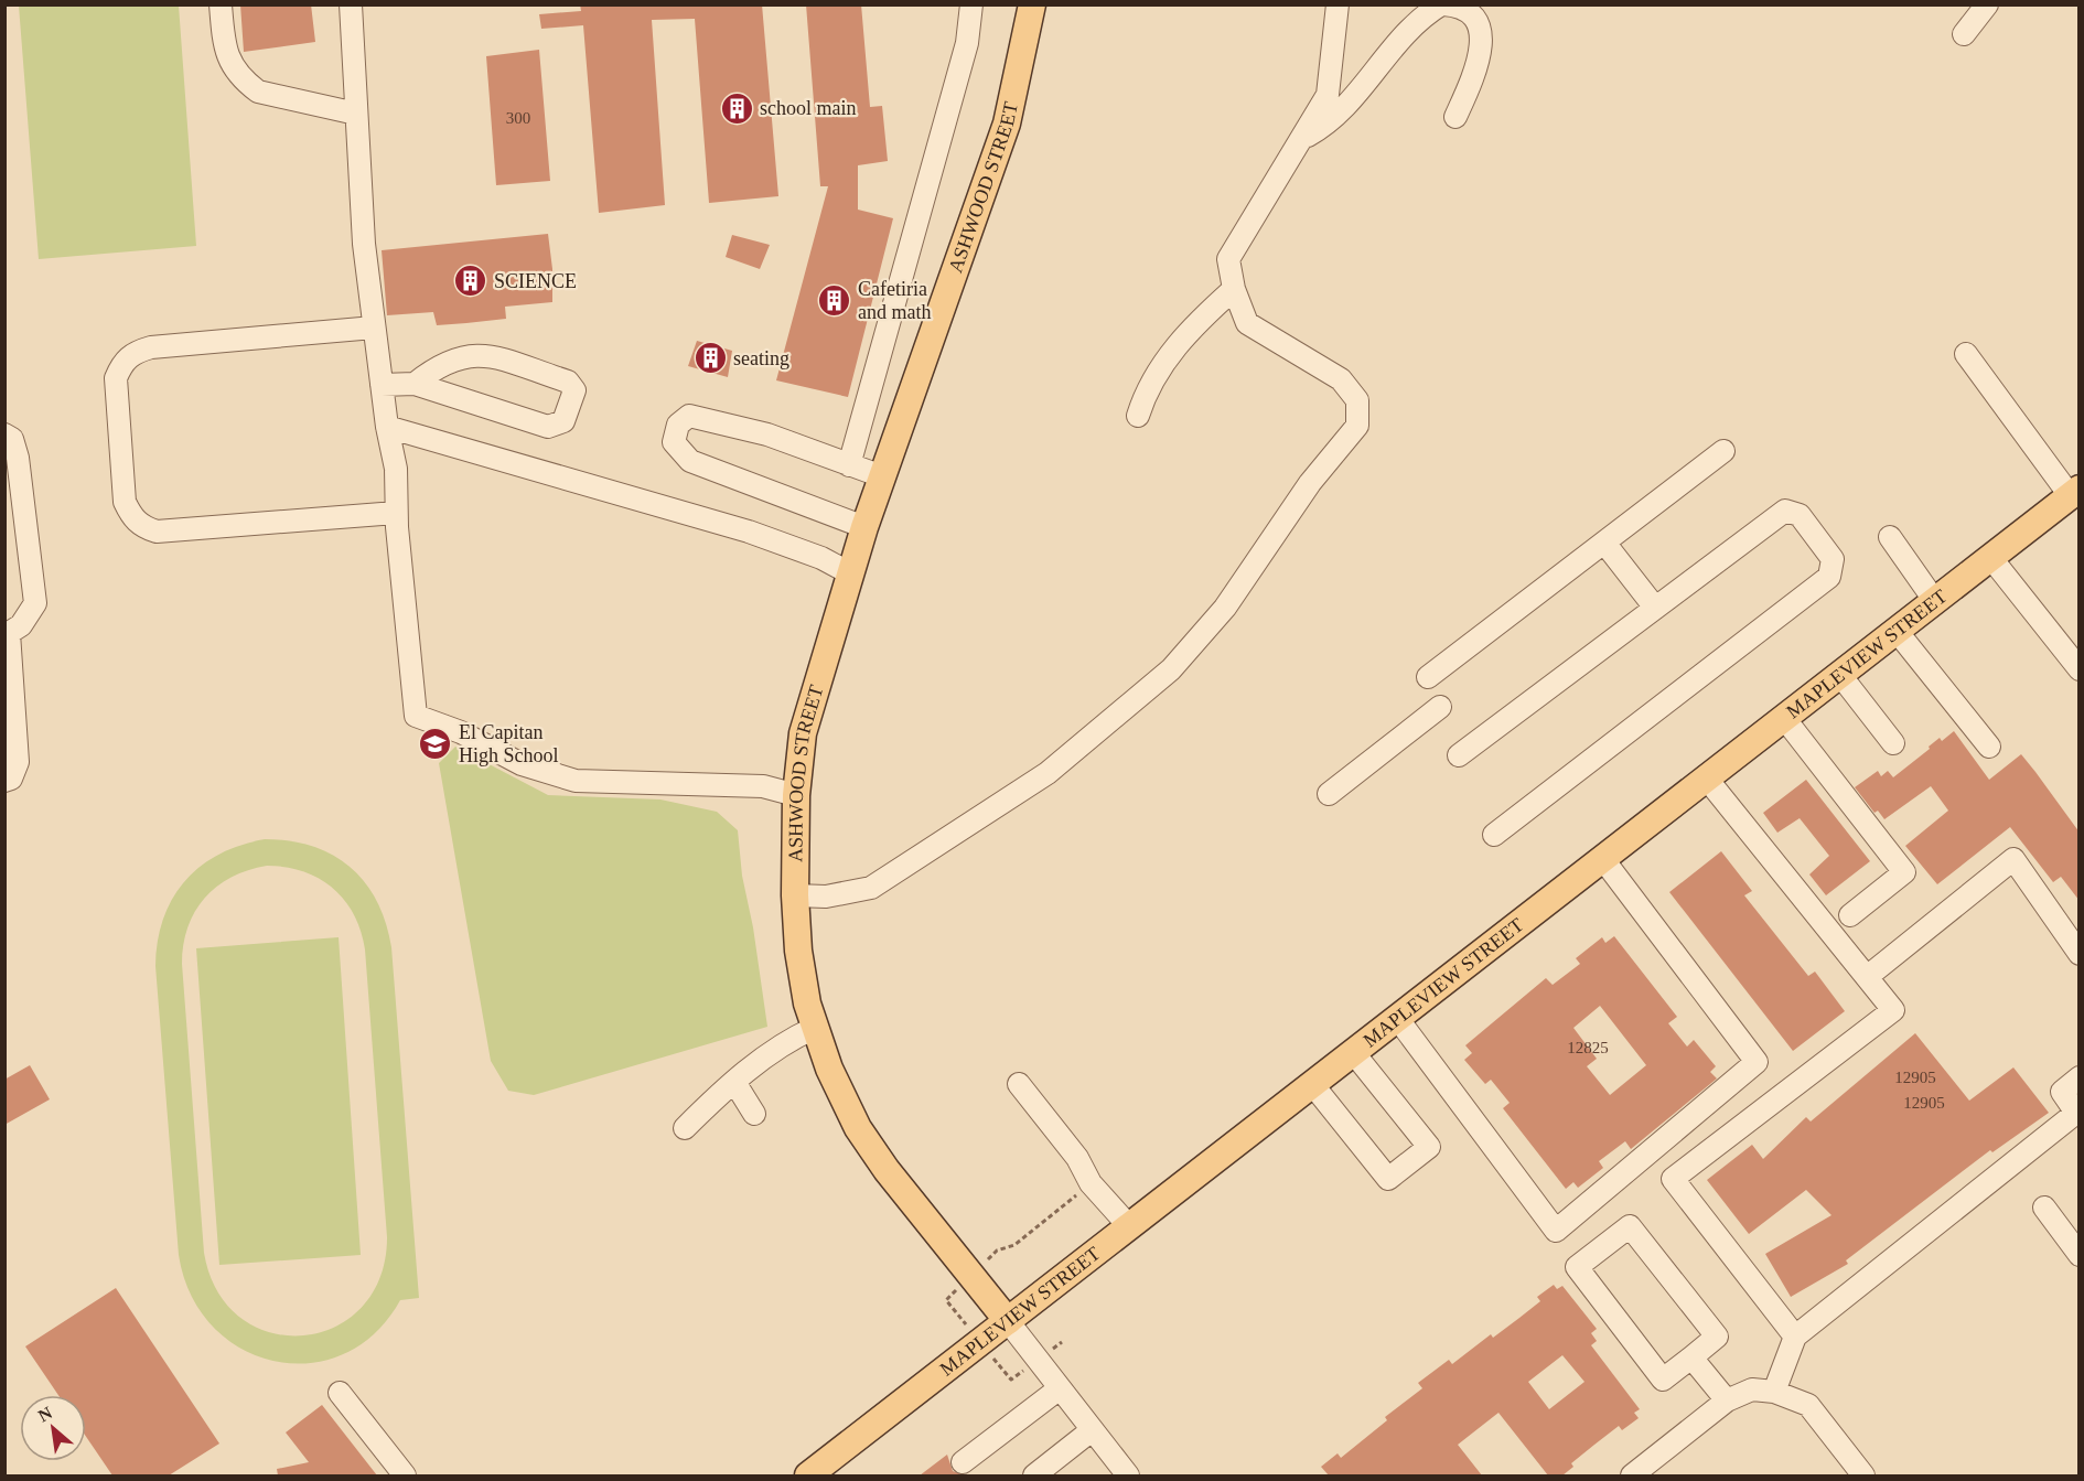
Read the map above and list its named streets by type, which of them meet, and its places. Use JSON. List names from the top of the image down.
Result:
{
  "streets": {
    "main road": ["ASHWOOD STREET", "MAPLEVIEW STREET"]
  },
  "crossings": [
    ["ASHWOOD STREET", "MAPLEVIEW STREET"]
  ],
  "places": {
    "building": [
      "school main",
      "SCIENCE",
      "Cafetiria and math",
      "seating"
    ],
    "school or university": ["El Capitan High School"]
  },
  "house_numbers": [
    "300",
    "12825",
    "12905",
    "12905"
  ],
  "north": "top left"
}
